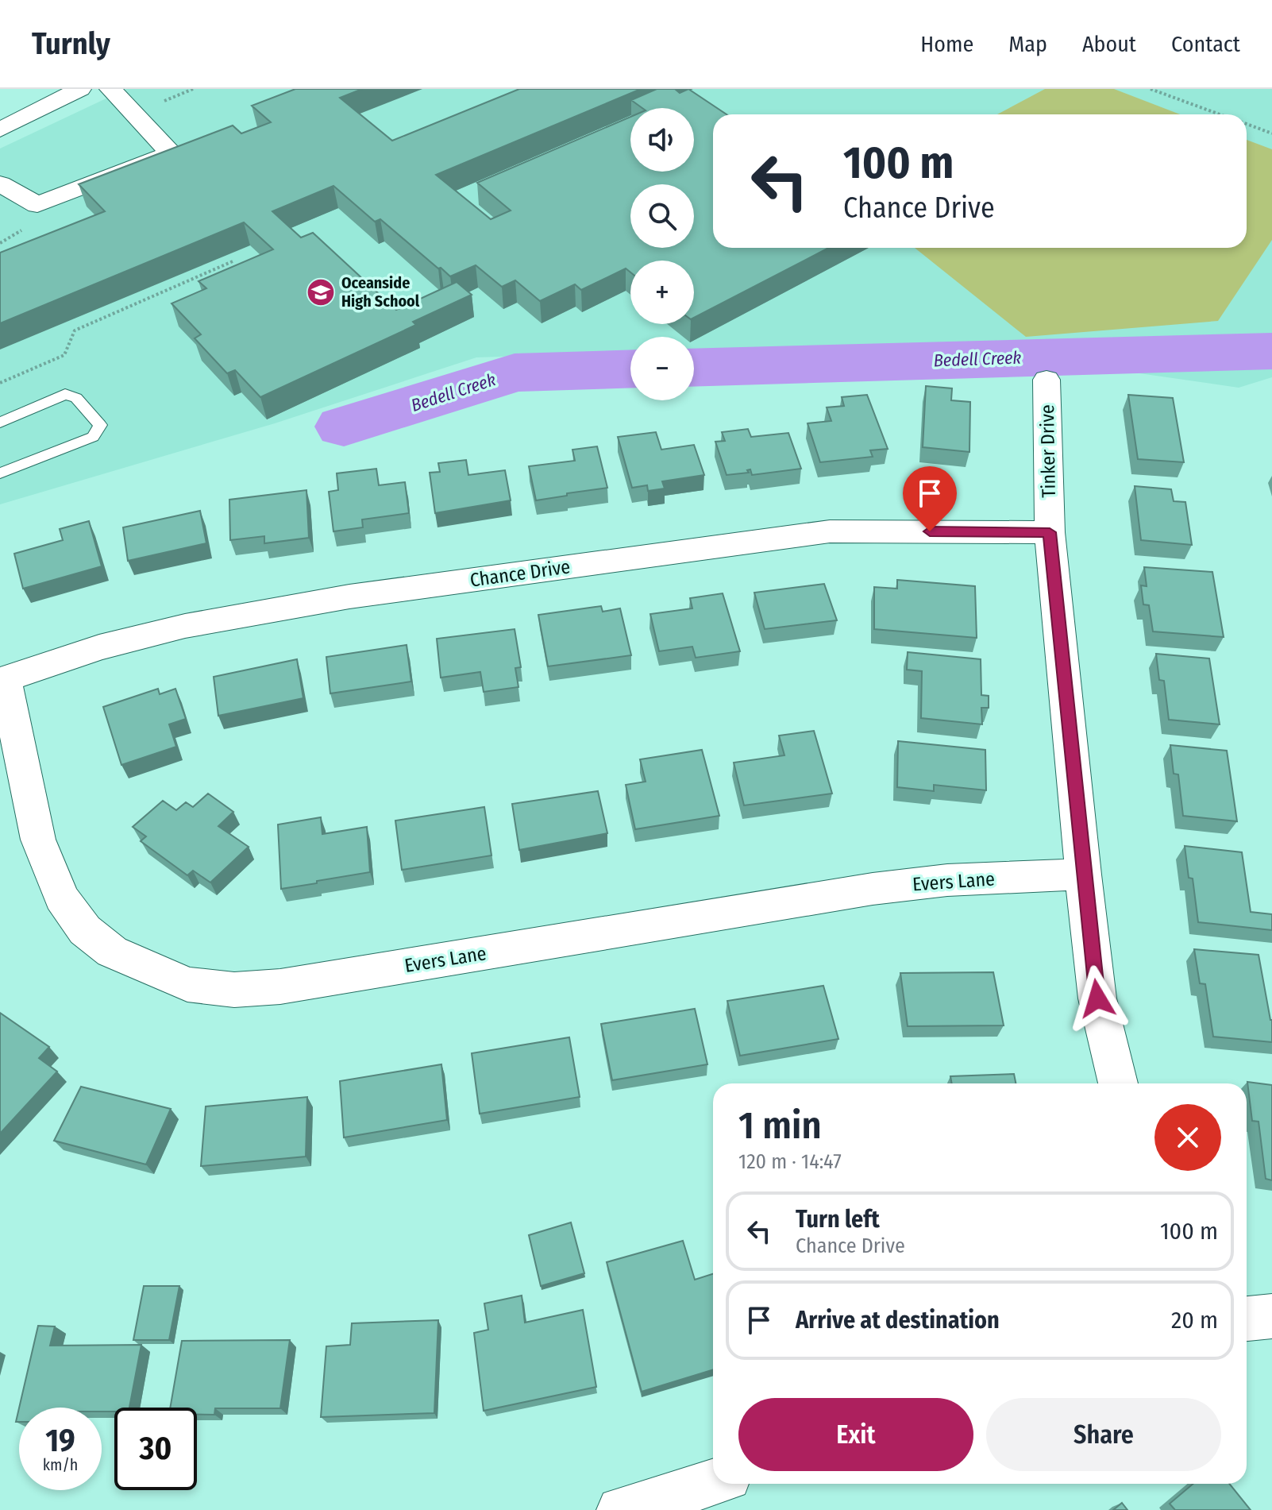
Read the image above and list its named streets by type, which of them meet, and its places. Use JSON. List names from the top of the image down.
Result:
{
  "streets": {
    "street": ["Tinker Drive", "Chance Drive", "Evers Lane"]
  },
  "crossings": [
    ["Tinker Drive", "Chance Drive"],
    ["Tinker Drive", "Evers Lane"],
    ["Chance Drive", "Evers Lane"]
  ],
  "water": ["Bedell Creek"],
  "places": {
    "school or university": ["Oceanside High School"]
  },
  "page": {
    "header": "Turnly",
    "nav": [
      "Home",
      "Map",
      "About",
      "Contact"
    ],
    "map_buttons": ["+", "−"],
    "turn": ["100 m", "Chance Drive"],
    "heading": ["1 min", "120 m · 14:47"],
    "list": [
      {
        "name": "Turn left",
        "note": "Chance Drive",
        "value": "100 m"
      },
      {
        "name": "Arrive at destination",
        "value": "20 m"
      }
    ],
    "buttons": ["Exit", "Share"],
    "speed": "19 km/h",
    "limit": "30"
  }
}
